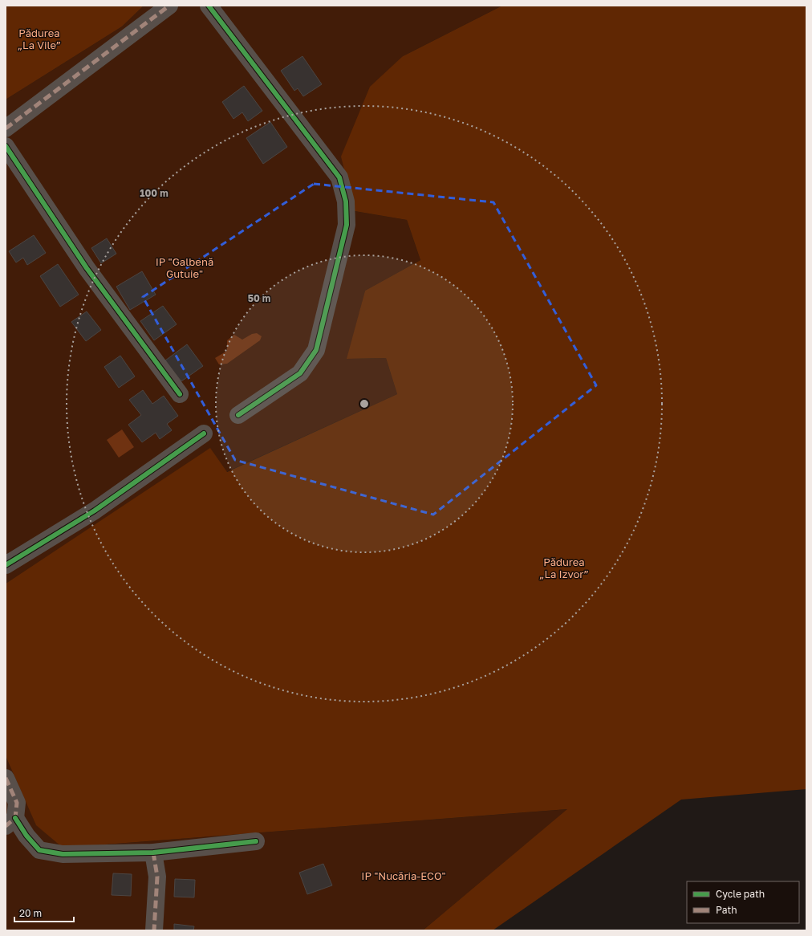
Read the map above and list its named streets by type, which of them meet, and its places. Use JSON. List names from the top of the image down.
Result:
{
  "parks": [
    "Pădurea „La Vile”",
    "IP \"Galbenă Gutuie\"",
    "Pădurea „La Izvor”",
    "IP \"Nucăria-ECO\""
  ],
  "legend": ["Cycle path", "Path"],
  "scale_bar": "20 m",
  "rings": ["100 m", "50 m"]
}
